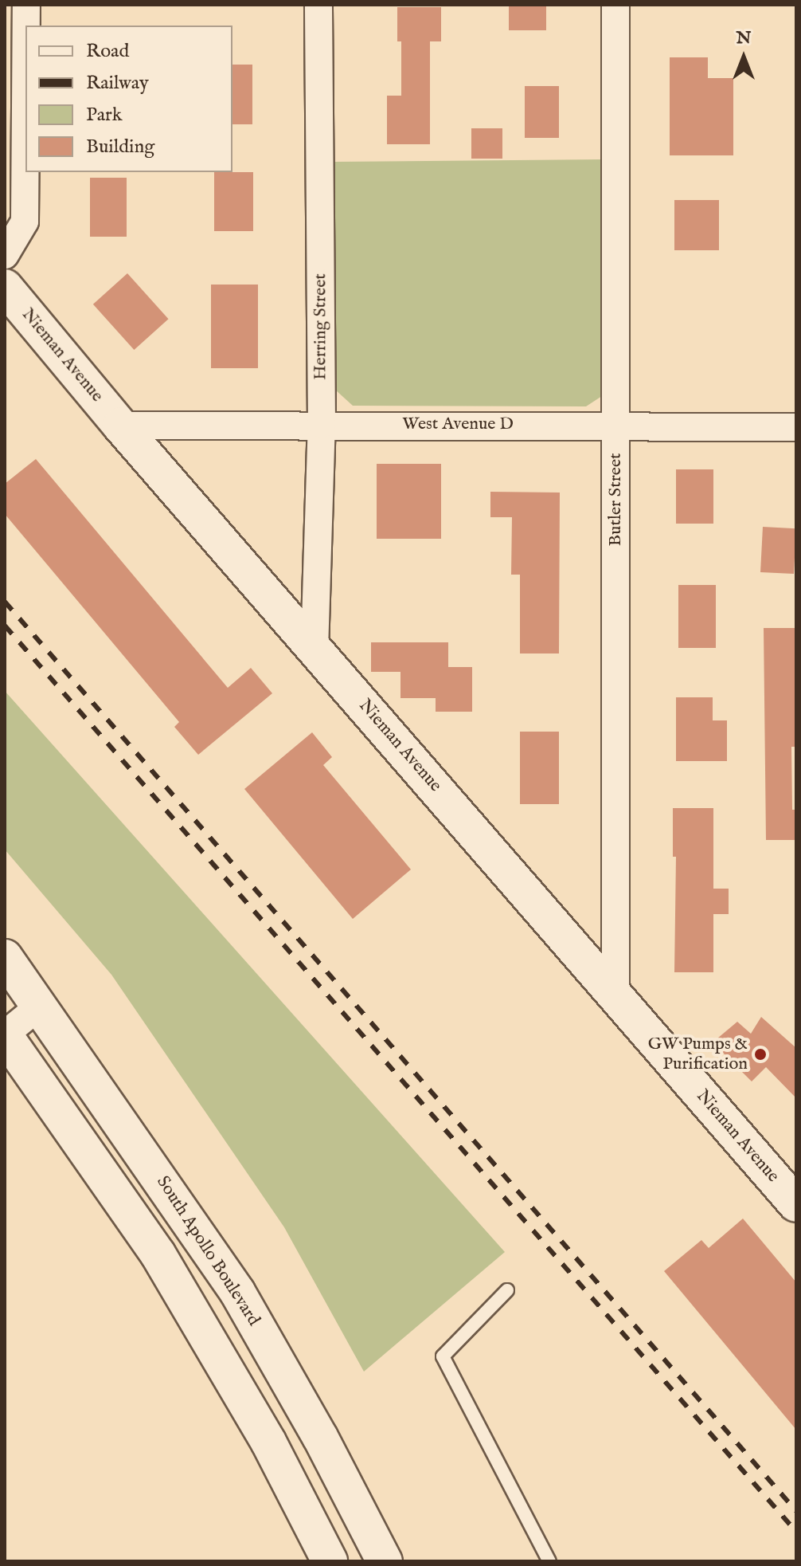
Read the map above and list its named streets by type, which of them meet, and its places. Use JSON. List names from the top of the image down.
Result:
{
  "streets": {
    "street": [
      "Herring Street",
      "Nieman Avenue",
      "West Avenue D",
      "Butler Street",
      "South Apollo Boulevard"
    ]
  },
  "crossings": [
    ["Herring Street", "Nieman Avenue"],
    ["Herring Street", "West Avenue D"],
    ["Nieman Avenue", "West Avenue D"],
    ["Nieman Avenue", "Butler Street"],
    ["West Avenue D", "Butler Street"]
  ],
  "places": ["GW Pumps & Purification"],
  "legend": [
    "Road",
    "Railway",
    "Park",
    "Building"
  ],
  "north": "top"
}
